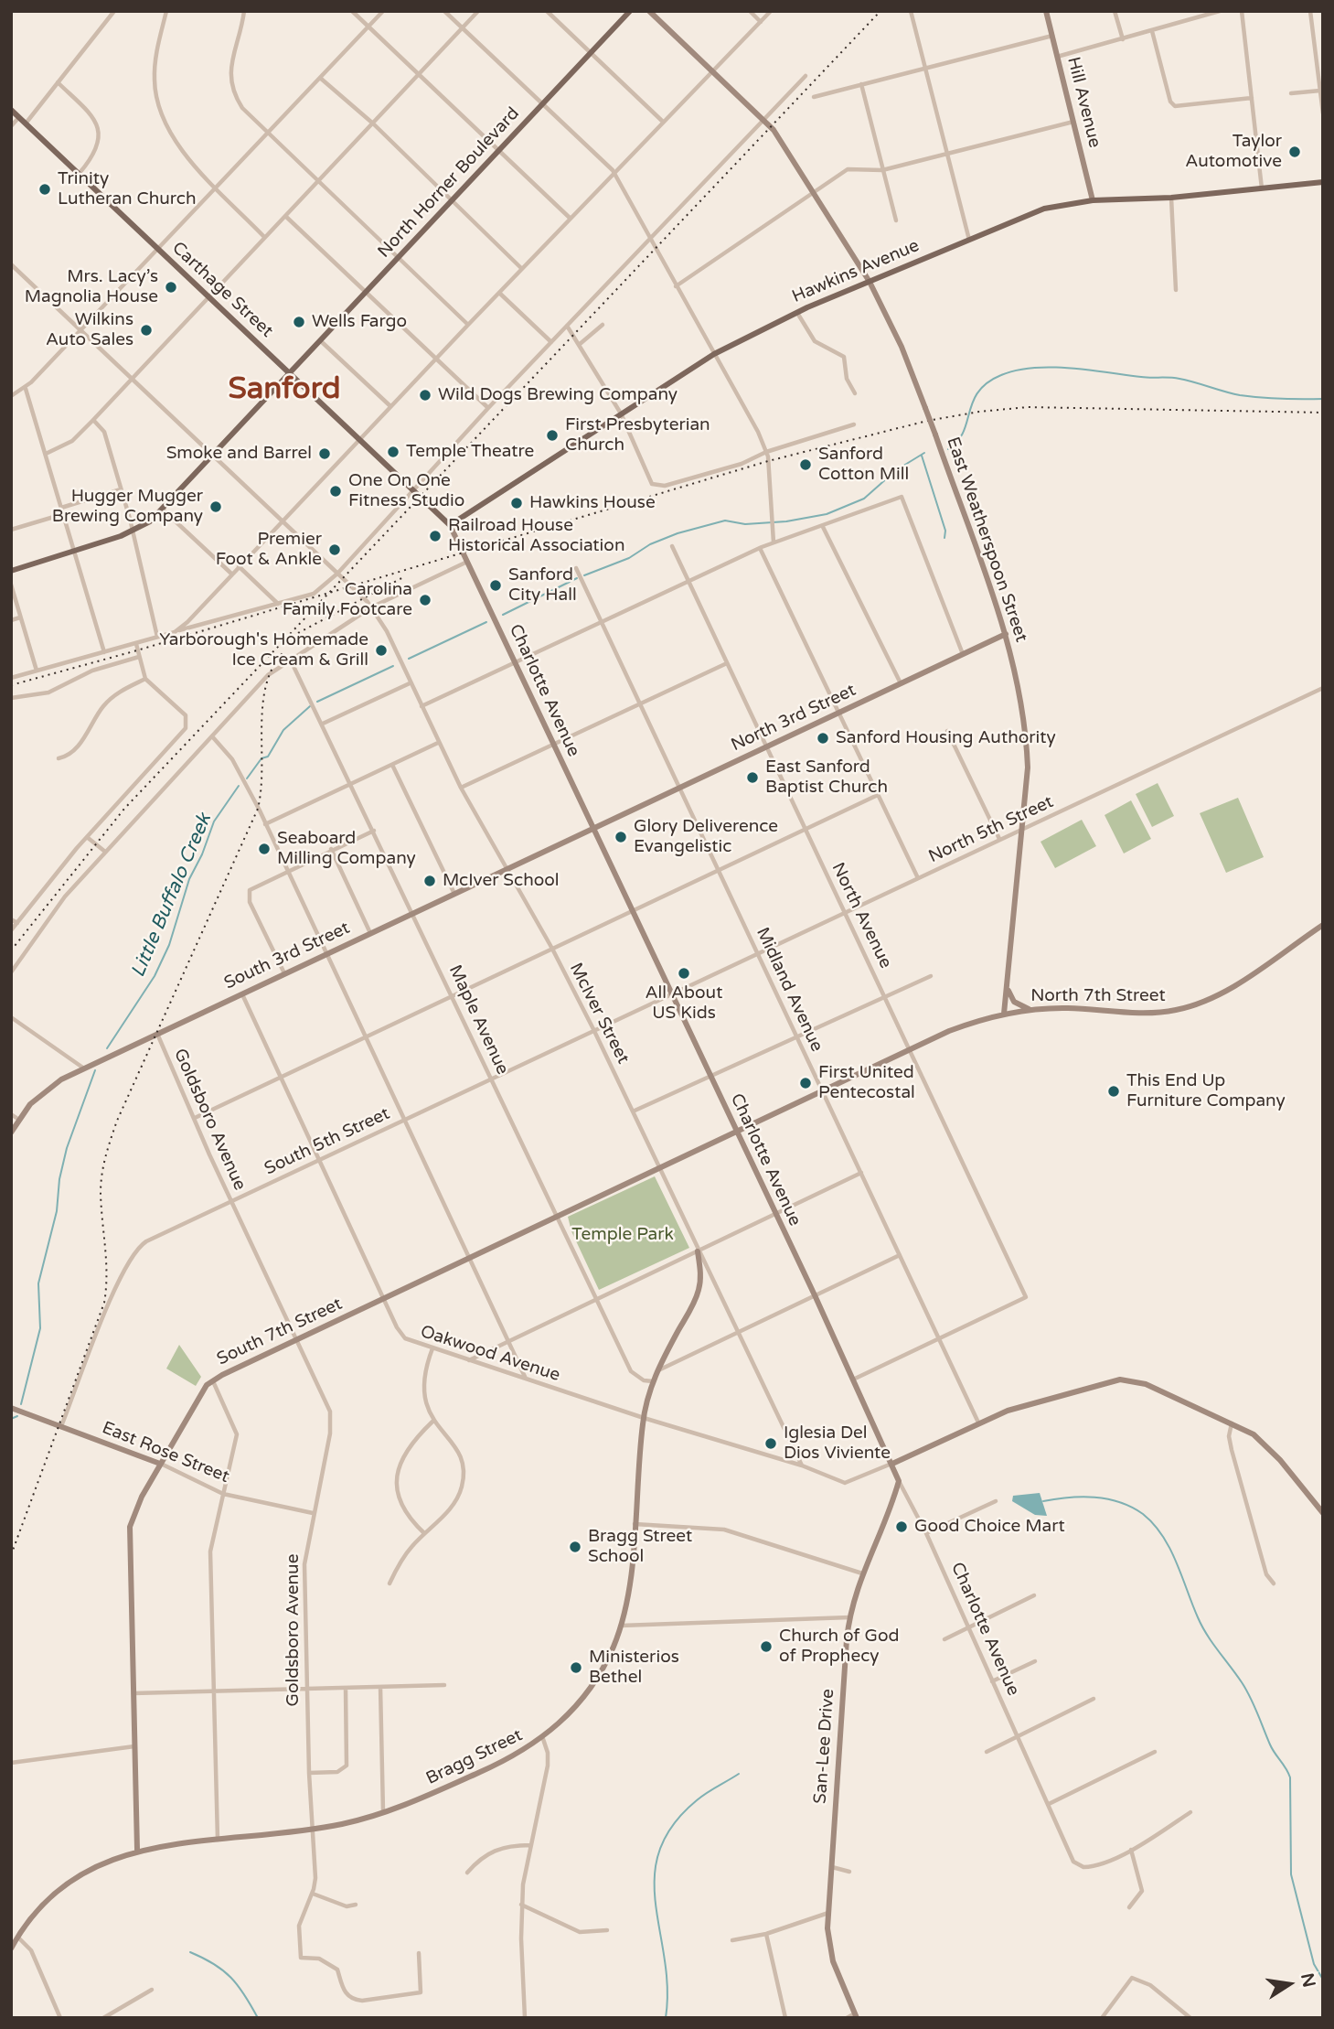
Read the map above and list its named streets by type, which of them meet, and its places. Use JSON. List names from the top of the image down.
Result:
{
  "streets": {
    "main road": [
      "North Horner Boulevard",
      "Hawkins Avenue",
      "Carthage Street",
      "Charlotte Avenue"
    ],
    "street": [
      "Hill Avenue",
      "East Weatherspoon Street",
      "North 3rd Street",
      "North 5th Street",
      "North Avenue",
      "South 3rd Street",
      "Midland Avenue",
      "North 7th Street",
      "McIver Street",
      "Maple Avenue",
      "Goldsboro Avenue",
      "South 5th Street",
      "South 7th Street",
      "Oakwood Avenue",
      "East Rose Street",
      "San-Lee Drive",
      "Bragg Street"
    ]
  },
  "crossings": [
    ["Hill Avenue", "Hawkins Avenue"],
    ["North Horner Boulevard", "Carthage Street"],
    ["North Horner Boulevard", "McIver Street"],
    ["Hawkins Avenue", "East Weatherspoon Street"],
    ["Hawkins Avenue", "Charlotte Avenue"],
    ["Carthage Street", "Charlotte Avenue"],
    ["East Weatherspoon Street", "North 3rd Street"],
    ["East Weatherspoon Street", "North 5th Street"],
    ["East Weatherspoon Street", "North 7th Street"],
    ["Charlotte Avenue", "North 3rd Street"],
    ["Charlotte Avenue", "North 5th Street"],
    ["Charlotte Avenue", "South 3rd Street"],
    ["Charlotte Avenue", "North 7th Street"],
    ["Charlotte Avenue", "South 5th Street"],
    ["Charlotte Avenue", "South 7th Street"],
    ["Charlotte Avenue", "Oakwood Avenue"],
    ["Charlotte Avenue", "San-Lee Drive"],
    ["North 3rd Street", "North Avenue"],
    ["North 3rd Street", "South 3rd Street"],
    ["North 3rd Street", "Midland Avenue"],
    ["North 5th Street", "North Avenue"],
    ["North 5th Street", "Midland Avenue"],
    ["North 5th Street", "South 5th Street"],
    ["North Avenue", "Midland Avenue"],
    ["North Avenue", "North 7th Street"],
    ["South 3rd Street", "McIver Street"],
    ["South 3rd Street", "Maple Avenue"],
    ["South 3rd Street", "Goldsboro Avenue"],
    ["South 3rd Street", "Oakwood Avenue"],
    ["Midland Avenue", "North 7th Street"],
    ["North 7th Street", "South 7th Street"],
    ["McIver Street", "South 5th Street"],
    ["McIver Street", "South 7th Street"],
    ["McIver Street", "Oakwood Avenue"],
    ["McIver Street", "Bragg Street"],
    ["Maple Avenue", "South 5th Street"],
    ["Maple Avenue", "South 7th Street"],
    ["Maple Avenue", "Bragg Street"],
    ["Goldsboro Avenue", "South 5th Street"],
    ["Goldsboro Avenue", "South 7th Street"],
    ["Goldsboro Avenue", "East Rose Street"],
    ["Goldsboro Avenue", "Bragg Street"],
    ["South 5th Street", "Oakwood Avenue"],
    ["South 5th Street", "East Rose Street"],
    ["South 7th Street", "Oakwood Avenue"],
    ["South 7th Street", "East Rose Street"],
    ["South 7th Street", "Bragg Street"],
    ["Oakwood Avenue", "Bragg Street"]
  ],
  "districts": ["Sanford"],
  "water": ["Little Buffalo Creek"],
  "parks": ["Temple Park"],
  "places": [
    "Taylor Automotive",
    "Trinity Lutheran Church",
    "Mrs. Lacy’s Magnolia House",
    "Wells Fargo",
    "Wilkins Auto Sales",
    "Wild Dogs Brewing Company",
    "First Presbyterian Church",
    "Temple Theatre",
    "Smoke and Barrel",
    "Sanford Cotton Mill",
    "One On One Fitness Studio",
    "Hawkins House",
    "Hugger Mugger Brewing Company",
    "Railroad House Historical Association",
    "Premier Foot & Ankle",
    "Sanford City Hall",
    "Carolina Family Footcare",
    "Yarborough's Homemade Ice Cream & Grill",
    "Sanford Housing Authority",
    "East Sanford Baptist Church",
    "Glory Deliverence Evangelistic",
    "Seaboard Milling Company",
    "McIver School",
    "All About US Kids",
    "First United Pentecostal",
    "This End Up Furniture Company",
    "Iglesia Del Dios Viviente",
    "Good Choice Mart",
    "Bragg Street School",
    "Church of God of Prophecy",
    "Ministerios Bethel"
  ],
  "north": "right"
}
